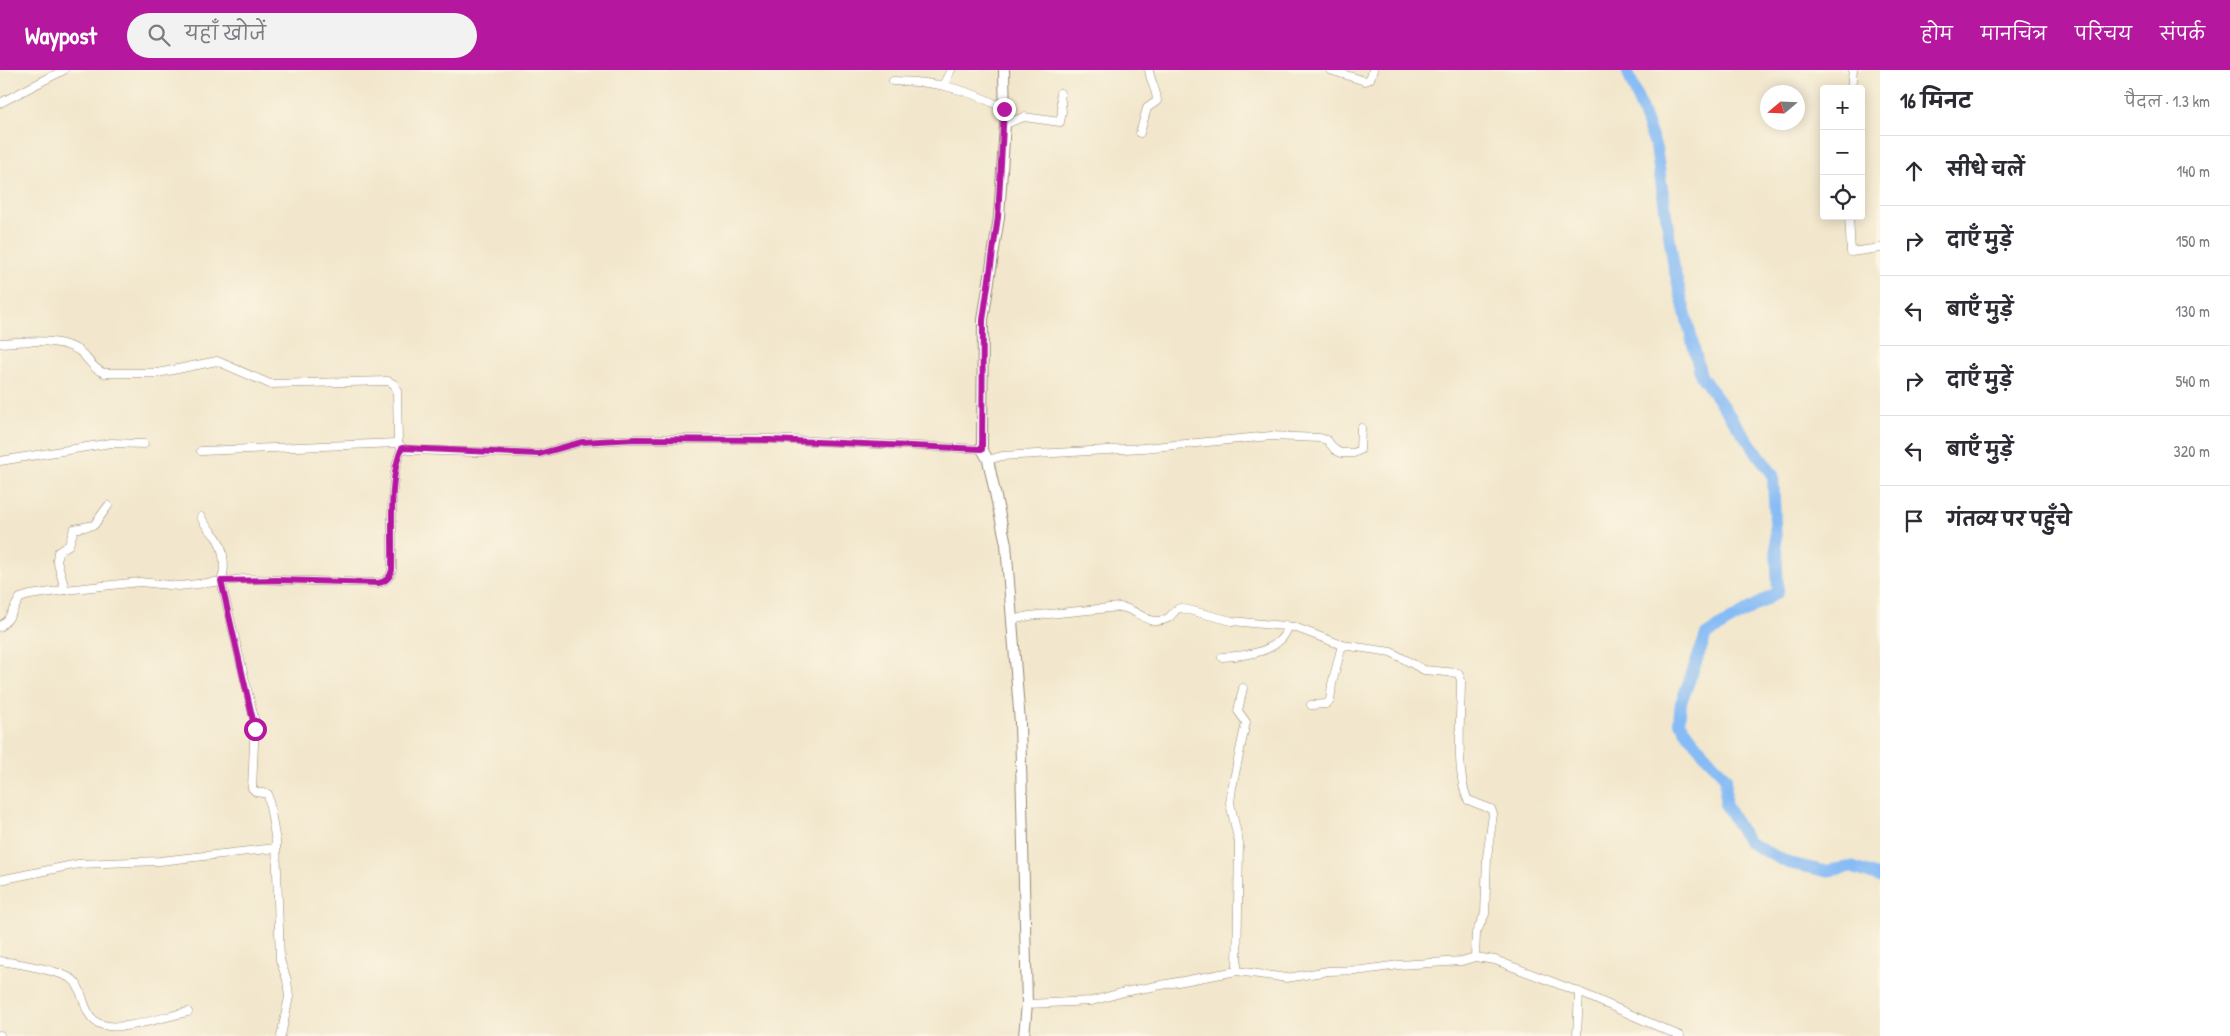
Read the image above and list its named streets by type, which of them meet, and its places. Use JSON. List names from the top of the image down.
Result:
{
  "north": "left",
  "page": {
    "header": "Waypost",
    "search": "यहाँ खोजें",
    "nav": [
      "होम",
      "मानचित्र",
      "परिचय",
      "संपर्क"
    ],
    "heading": ["16 मिनट", "पैदल · 1.3 km"],
    "map_buttons": ["+", "−"],
    "list": [
      ["सीधे चलें", "140 m"],
      ["दाएँ मुड़ें", "150 m"],
      ["बाएँ मुड़ें", "130 m"],
      ["दाएँ मुड़ें", "540 m"],
      ["बाएँ मुड़ें", "320 m"],
      "गंतव्य पर पहुँचे"
    ]
  }
}
